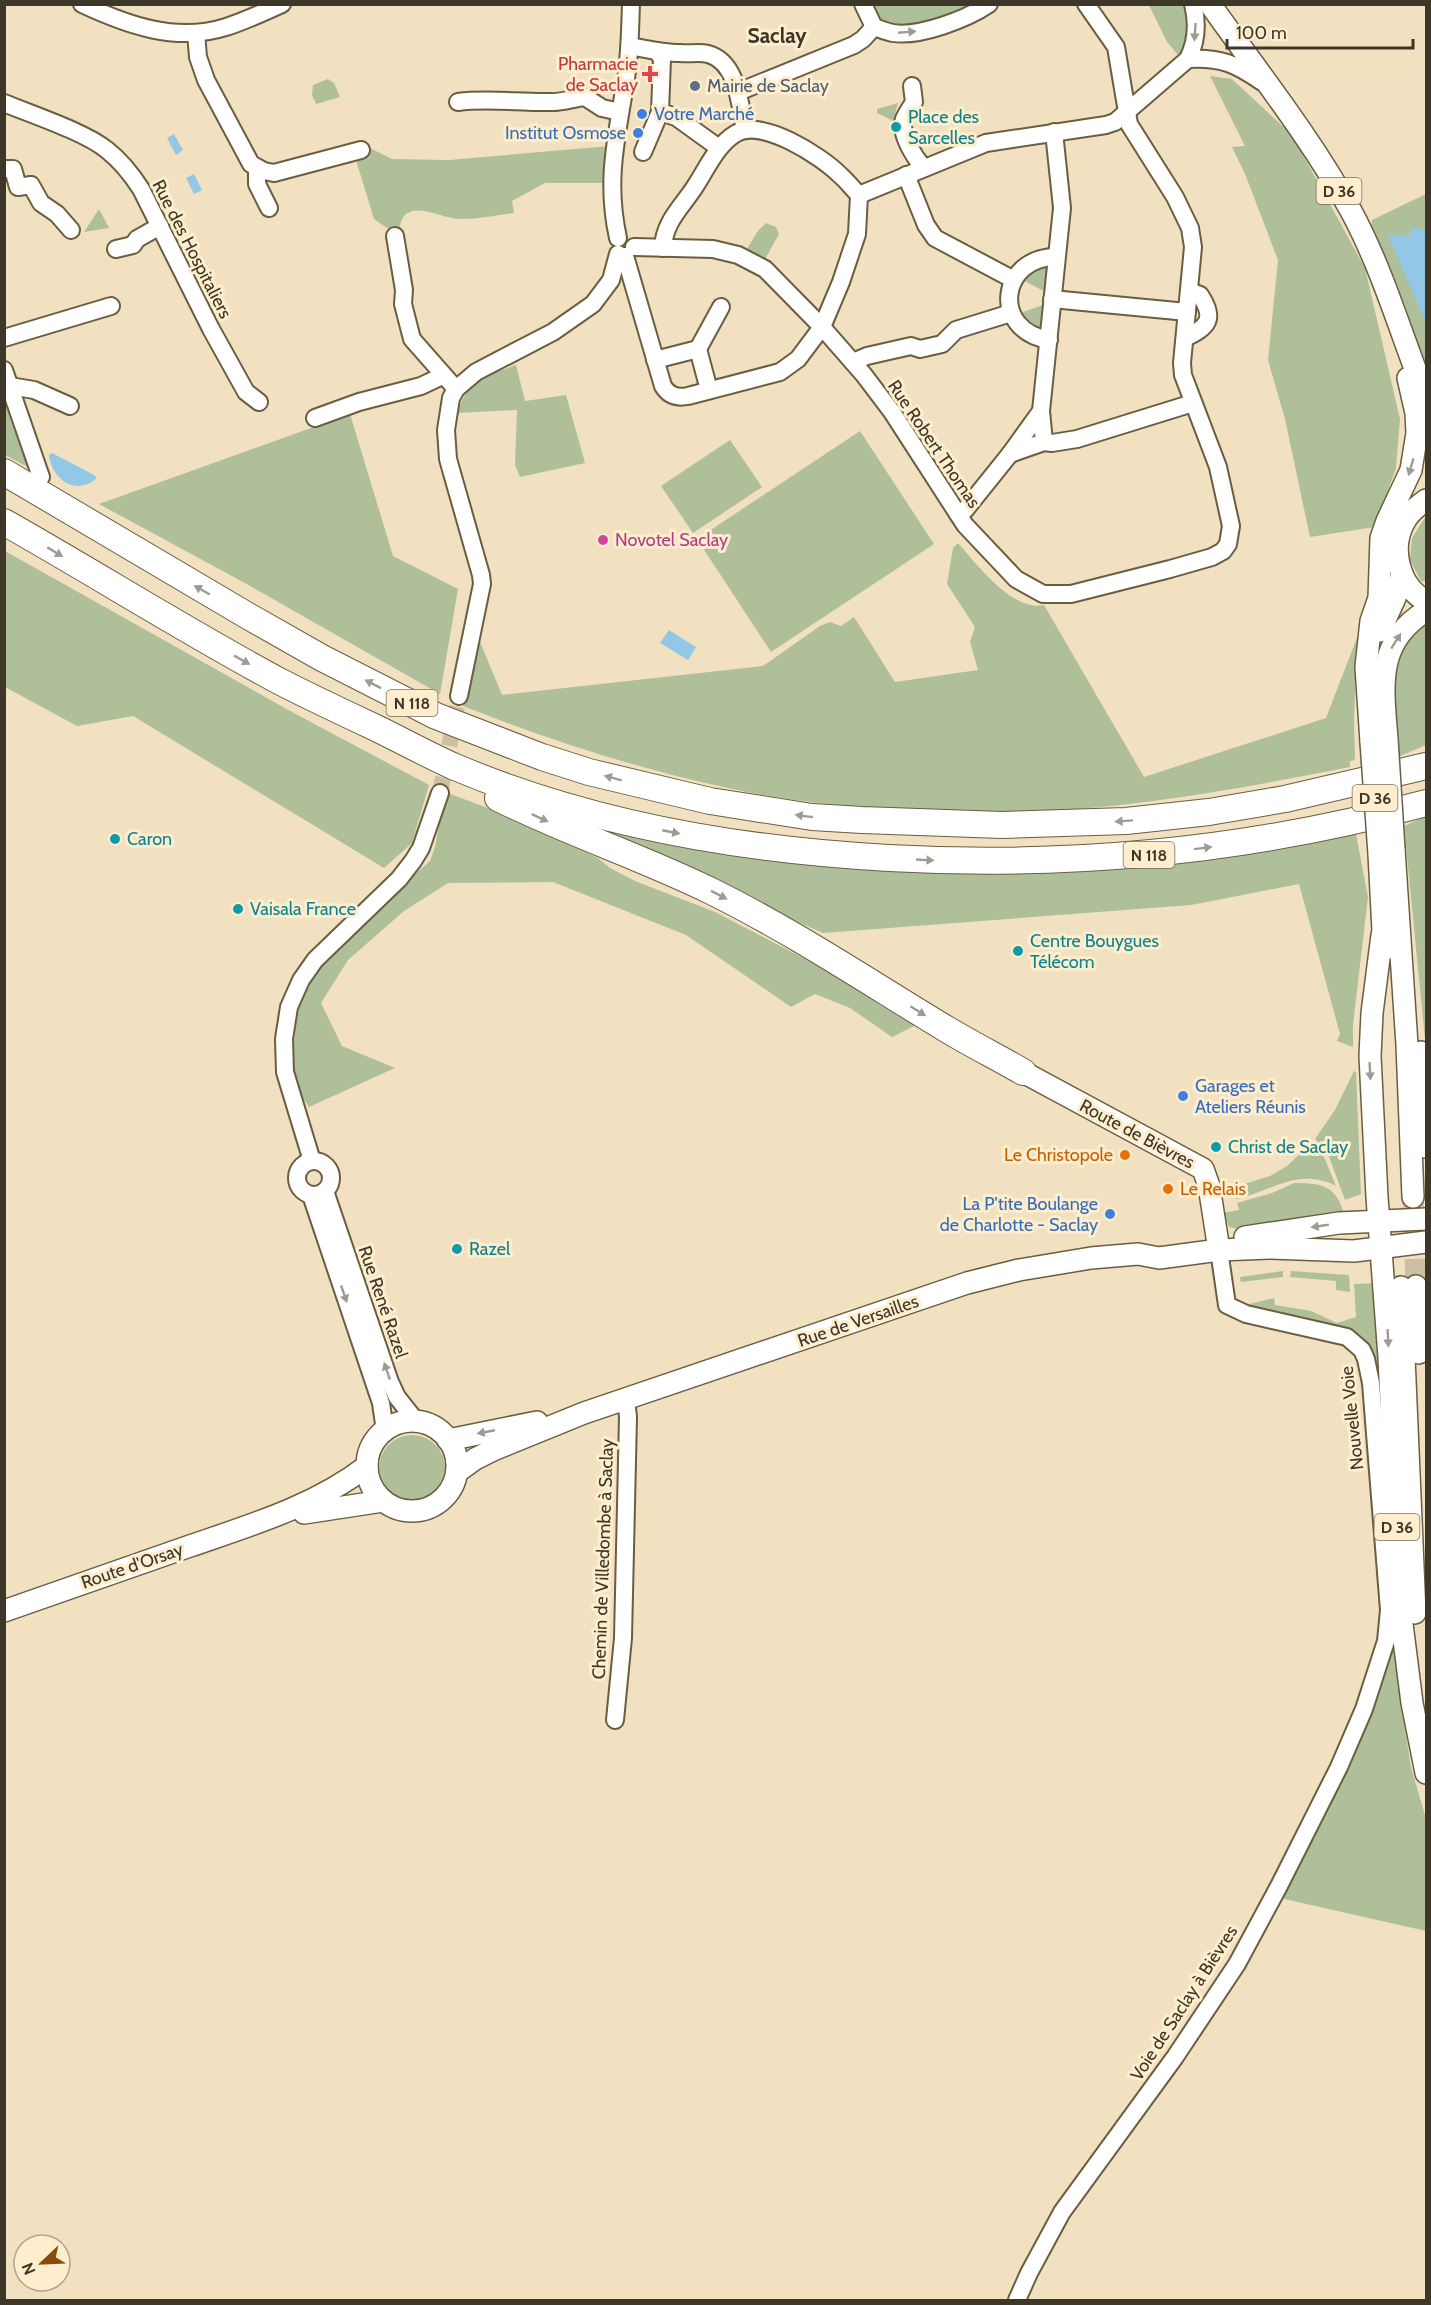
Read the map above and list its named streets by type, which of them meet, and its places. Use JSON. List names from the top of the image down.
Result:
{
  "streets": {
    "highway": ["N 118"],
    "main road": [
      "D 36",
      "Route de Bièvres",
      "Rue de Versailles",
      "Route d'Orsay"
    ],
    "street": [
      "Rue des Hospitaliers",
      "Rue Robert Thomas",
      "Rue René Razel",
      "Nouvelle Voie",
      "Chemin de Villedombe à Saclay",
      "Voie de Saclay à Bièvres"
    ]
  },
  "crossings": [
    ["D 36", "Rue de Versailles"],
    ["Route de Bièvres", "Rue de Versailles"],
    ["Route de Bièvres", "Nouvelle Voie"],
    ["Rue René Razel", "Rue de Versailles"],
    ["Rue René Razel", "Route d'Orsay"],
    ["Rue de Versailles", "Nouvelle Voie"],
    ["Rue de Versailles", "Chemin de Villedombe à Saclay"],
    ["Rue de Versailles", "Route d'Orsay"],
    ["Nouvelle Voie", "Voie de Saclay à Bièvres"]
  ],
  "districts": ["Saclay"],
  "places": {
    "health": ["Pharmacie de Saclay"],
    "other": [
      "Mairie de Saclay",
      "Votre Marché",
      "Place des Sarcelles",
      "Institut Osmose",
      "Novotel Saclay",
      "Caron",
      "Vaisala France",
      "Centre Bouygues Télécom",
      "Garages et Ateliers Réunis",
      "Christ de Saclay",
      "Le Christopole",
      "Le Relais",
      "La P'tite Boulange de Charlotte - Saclay",
      "Razel"
    ]
  },
  "scale_bar": "100 m",
  "north": "bottom left"
}
